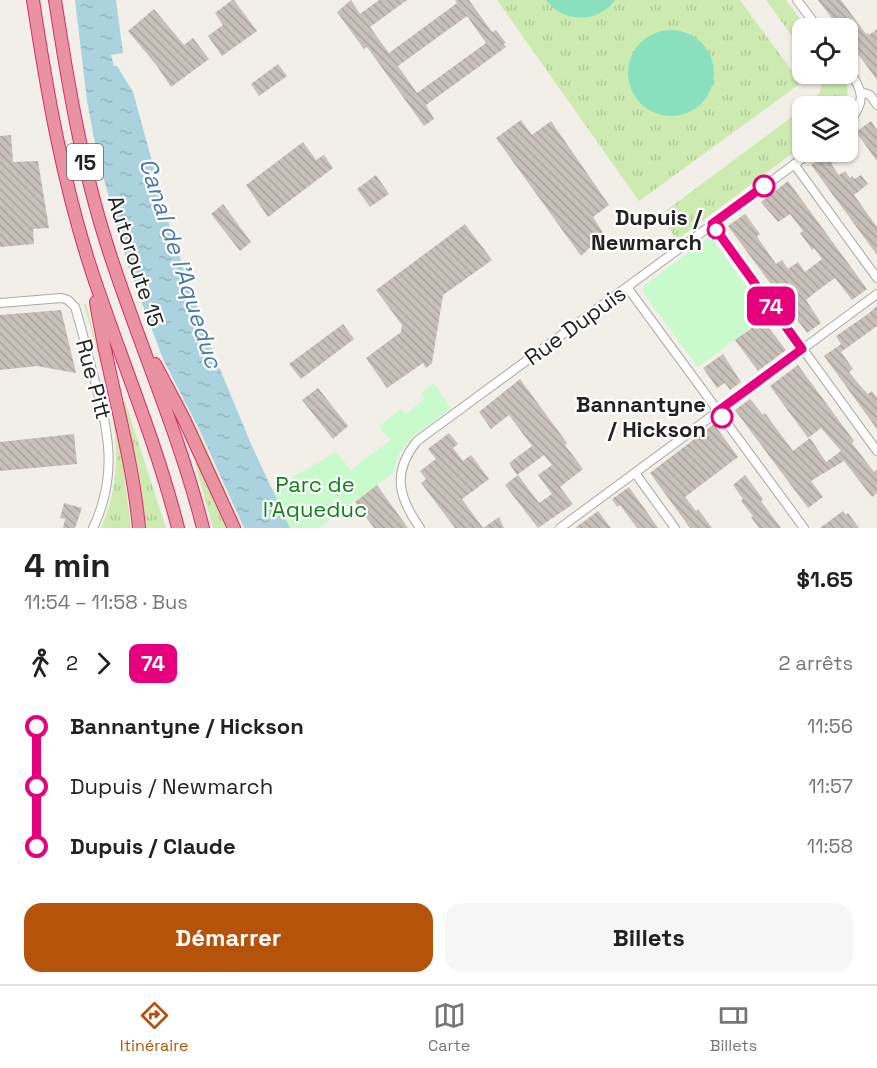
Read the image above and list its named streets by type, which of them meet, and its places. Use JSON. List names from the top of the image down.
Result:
{
  "streets": {
    "highway": ["15", "Autoroute 15"],
    "street": ["Rue Dupuis", "Rue Pitt"]
  },
  "water": ["Canal de l'Aqueduc"],
  "parks": ["Parc de l'Aqueduc"],
  "places": ["Dupuis / Newmarch", "Bannantyne / Hickson"],
  "lines": ["bus line 74"],
  "page": {
    "on_map": "74",
    "heading": ["4 min", "11:54 – 11:58 · Bus", "$1.65"],
    "legs": ["2", "74", "2 arrêts"],
    "list": [
      {
        "name": "Bannantyne / Hickson",
        "value": "11:56"
      },
      {
        "name": "Dupuis / Newmarch",
        "value": "11:57"
      },
      {
        "name": "Dupuis / Claude",
        "value": "11:58"
      }
    ],
    "buttons": ["Démarrer", "Billets"],
    "tabs": ["Itinéraire", "Carte", "Billets"]
  }
}
